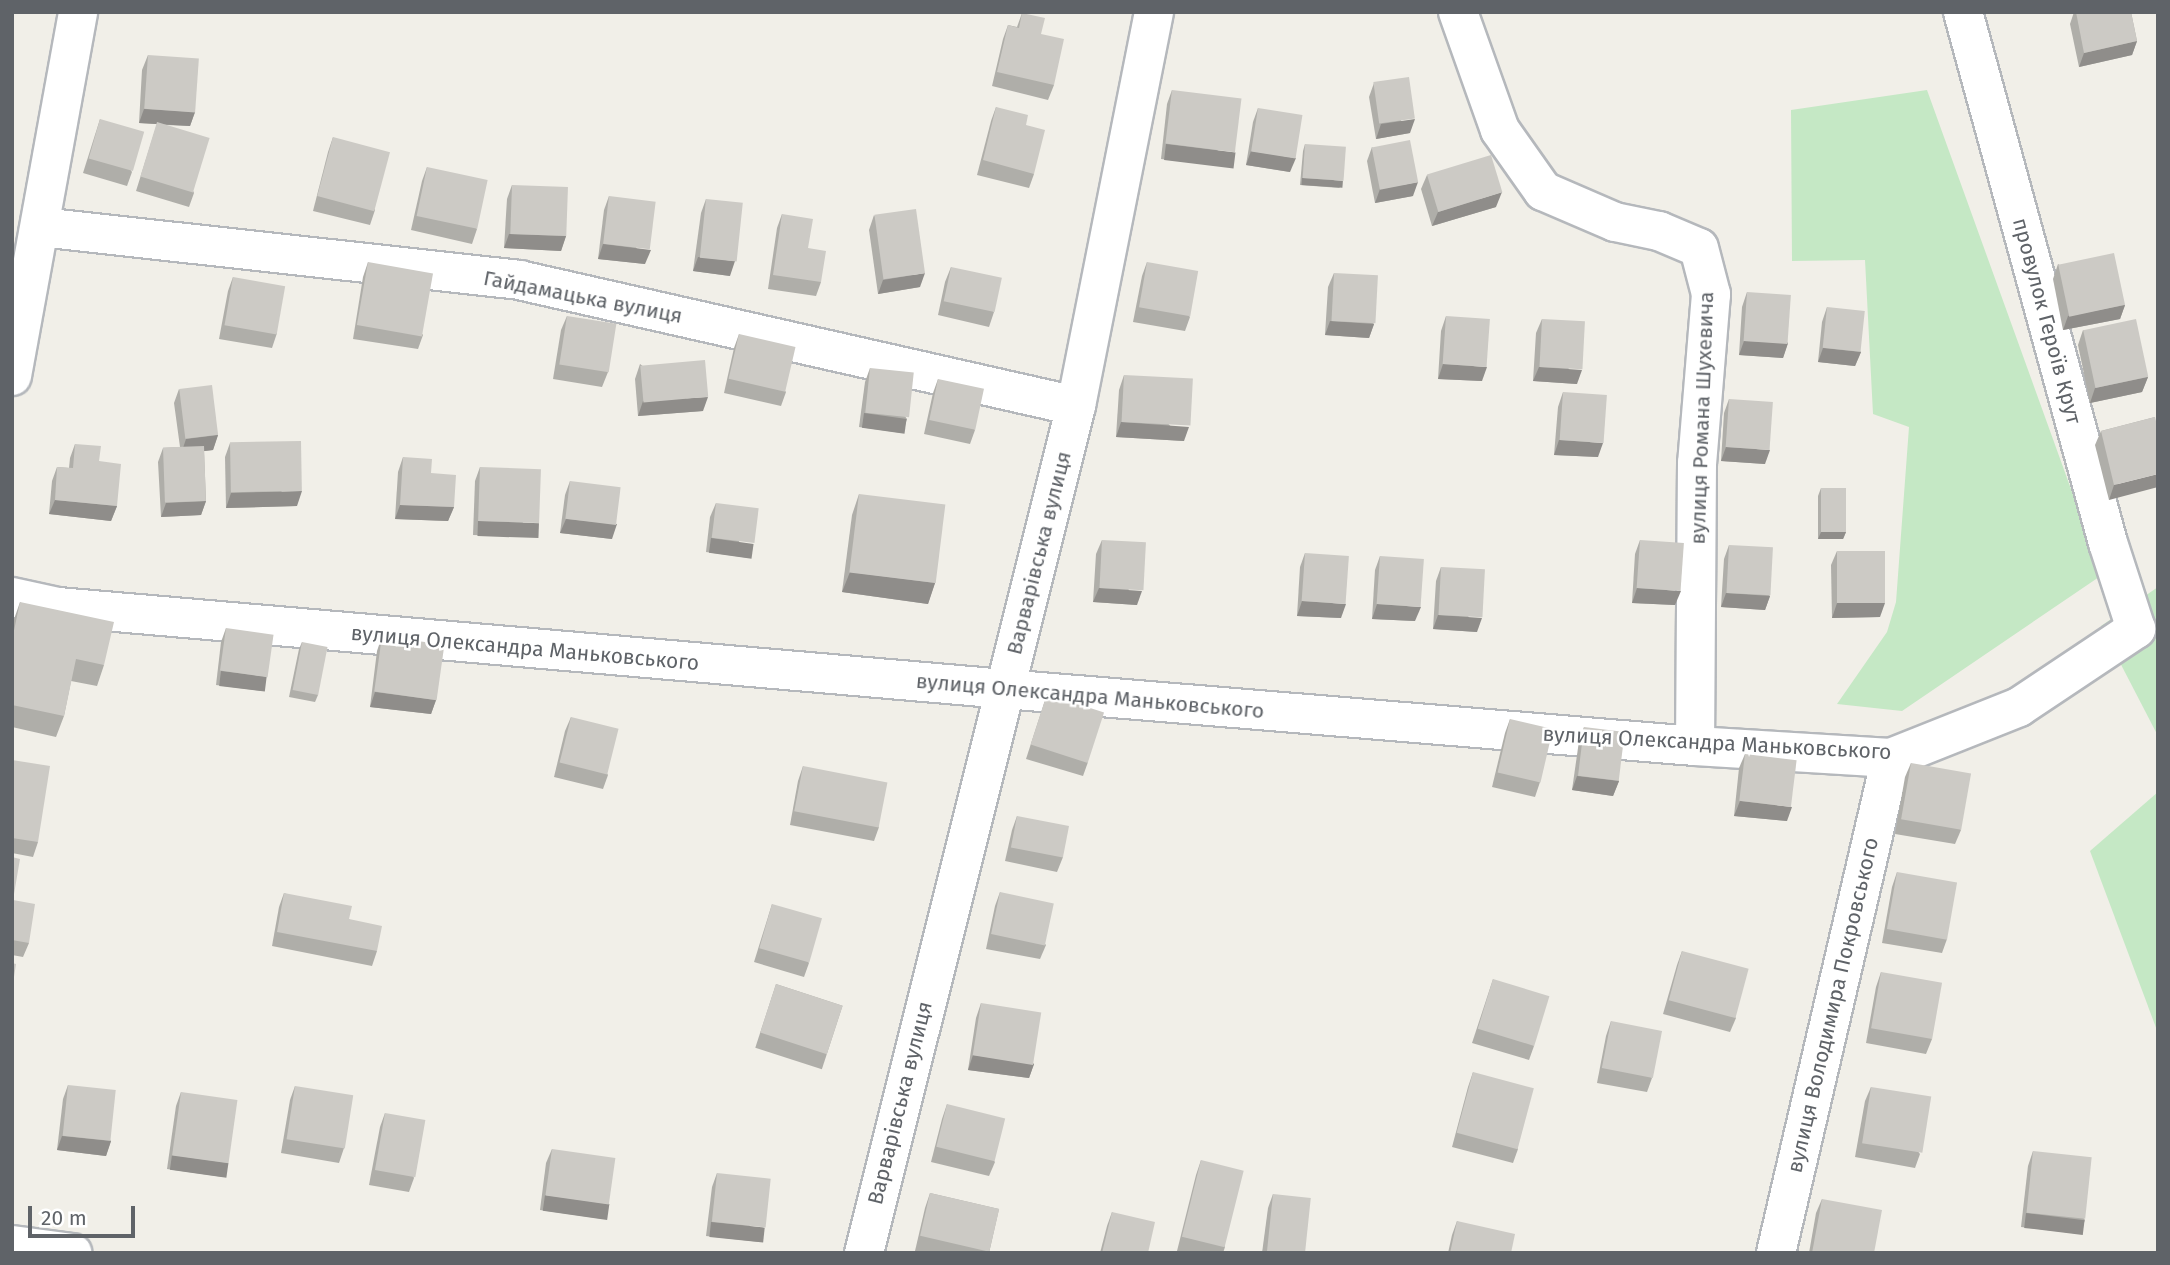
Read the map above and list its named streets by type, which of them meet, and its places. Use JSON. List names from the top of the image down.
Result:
{
  "streets": {
    "street": [
      "Гайдамацька вулиця",
      "провулок Героїв Крут",
      "вулиця Романа Шухевича",
      "Варварівська вулиця",
      "вулиця Олександра Маньковського",
      "вулиця Володимира Покровського"
    ]
  },
  "crossings": [
    ["Гайдамацька вулиця", "Варварівська вулиця"],
    ["провулок Героїв Крут", "вулиця Олександра Маньковського"],
    ["вулиця Романа Шухевича", "вулиця Олександра Маньковського"],
    ["Варварівська вулиця", "вулиця Олександра Маньковського"],
    ["вулиця Олександра Маньковського", "вулиця Володимира Покровського"]
  ],
  "scale_bar": "20 m"
}
